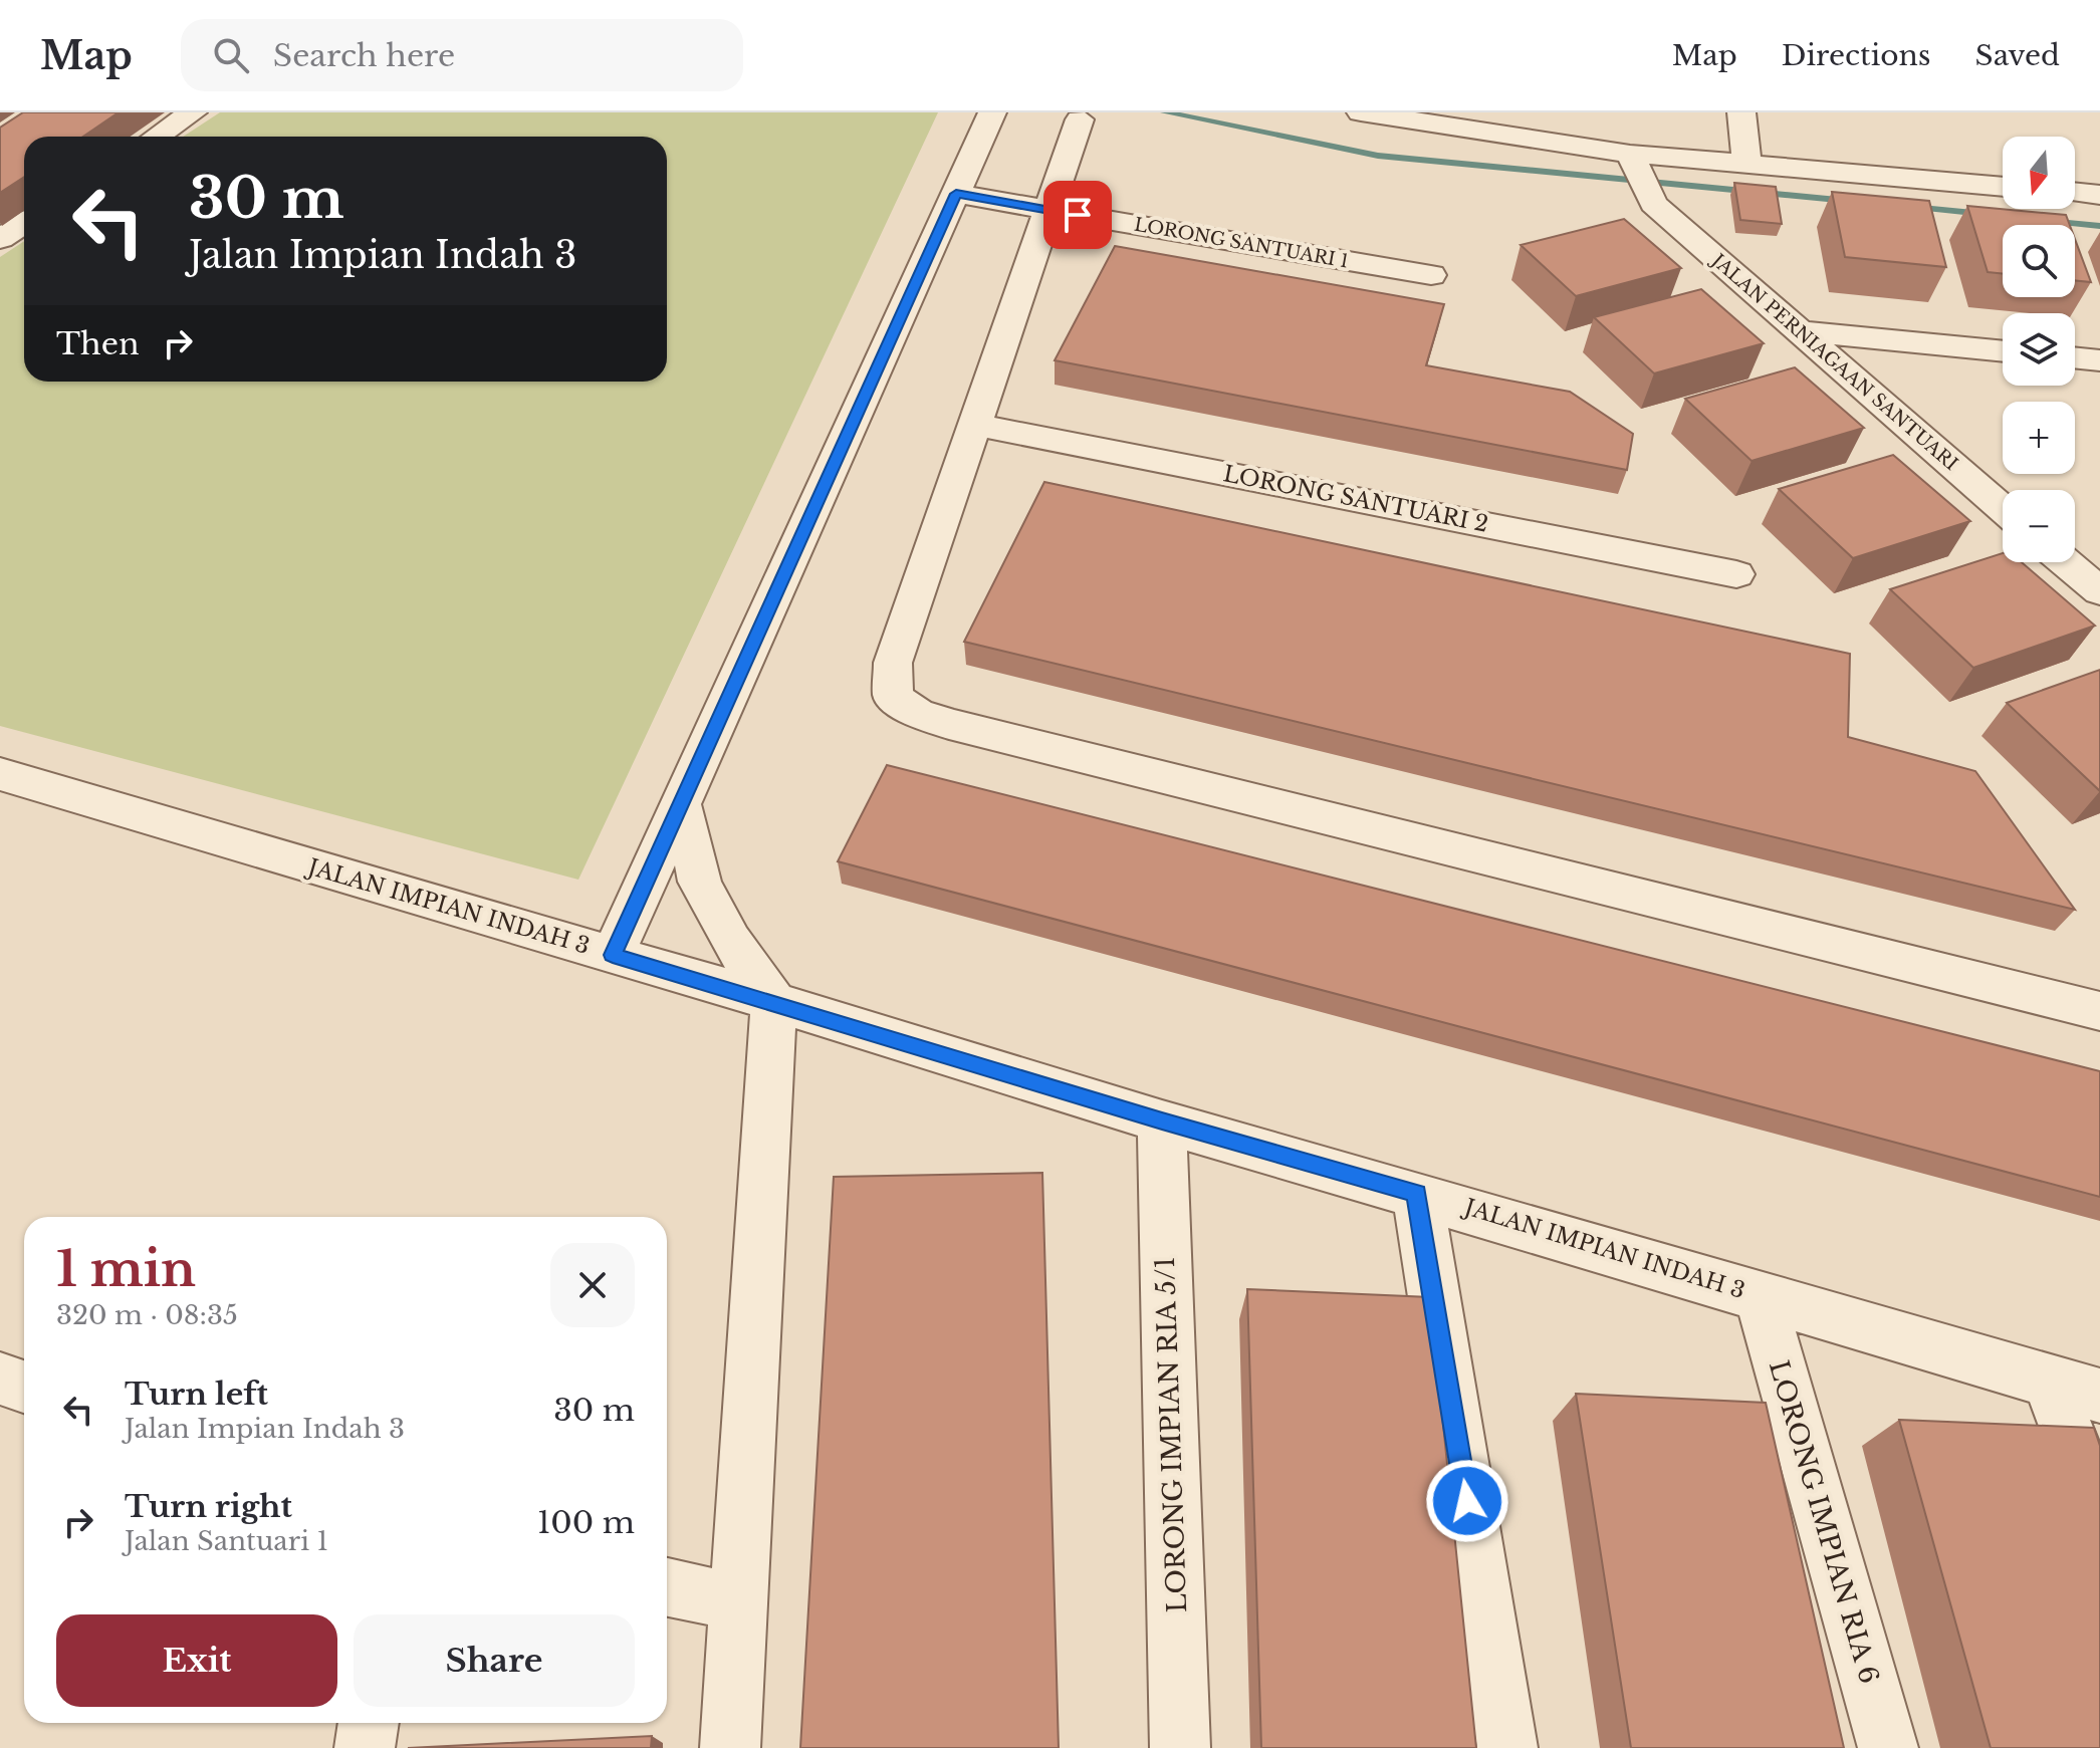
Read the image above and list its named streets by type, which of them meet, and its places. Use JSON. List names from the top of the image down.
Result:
{
  "streets": {
    "street": [
      "LORONG SANTUARI 1",
      "JALAN PERNIAGAAN SANTUARI",
      "LORONG SANTUARI 2",
      "JALAN IMPIAN INDAH 3",
      "LORONG IMPIAN RIA 5/1",
      "LORONG IMPIAN RIA 6"
    ]
  },
  "crossings": [
    ["JALAN IMPIAN INDAH 3", "LORONG IMPIAN RIA 5/1"],
    ["JALAN IMPIAN INDAH 3", "LORONG IMPIAN RIA 6"]
  ],
  "north": "bottom",
  "page": {
    "header": "Map",
    "search": "Search here",
    "nav": ["Map", "Directions", "Saved"],
    "map_buttons": ["+", "−"],
    "turn": ["30 m", "Jalan Impian Indah 3"],
    "then": "Then",
    "heading": ["1 min", "320 m · 08:35"],
    "list": [
      {
        "name": "Turn left",
        "note": "Jalan Impian Indah 3",
        "value": "30 m"
      },
      {
        "name": "Turn right",
        "note": "Jalan Santuari 1",
        "value": "100 m"
      }
    ],
    "buttons": ["Exit", "Share"]
  }
}
